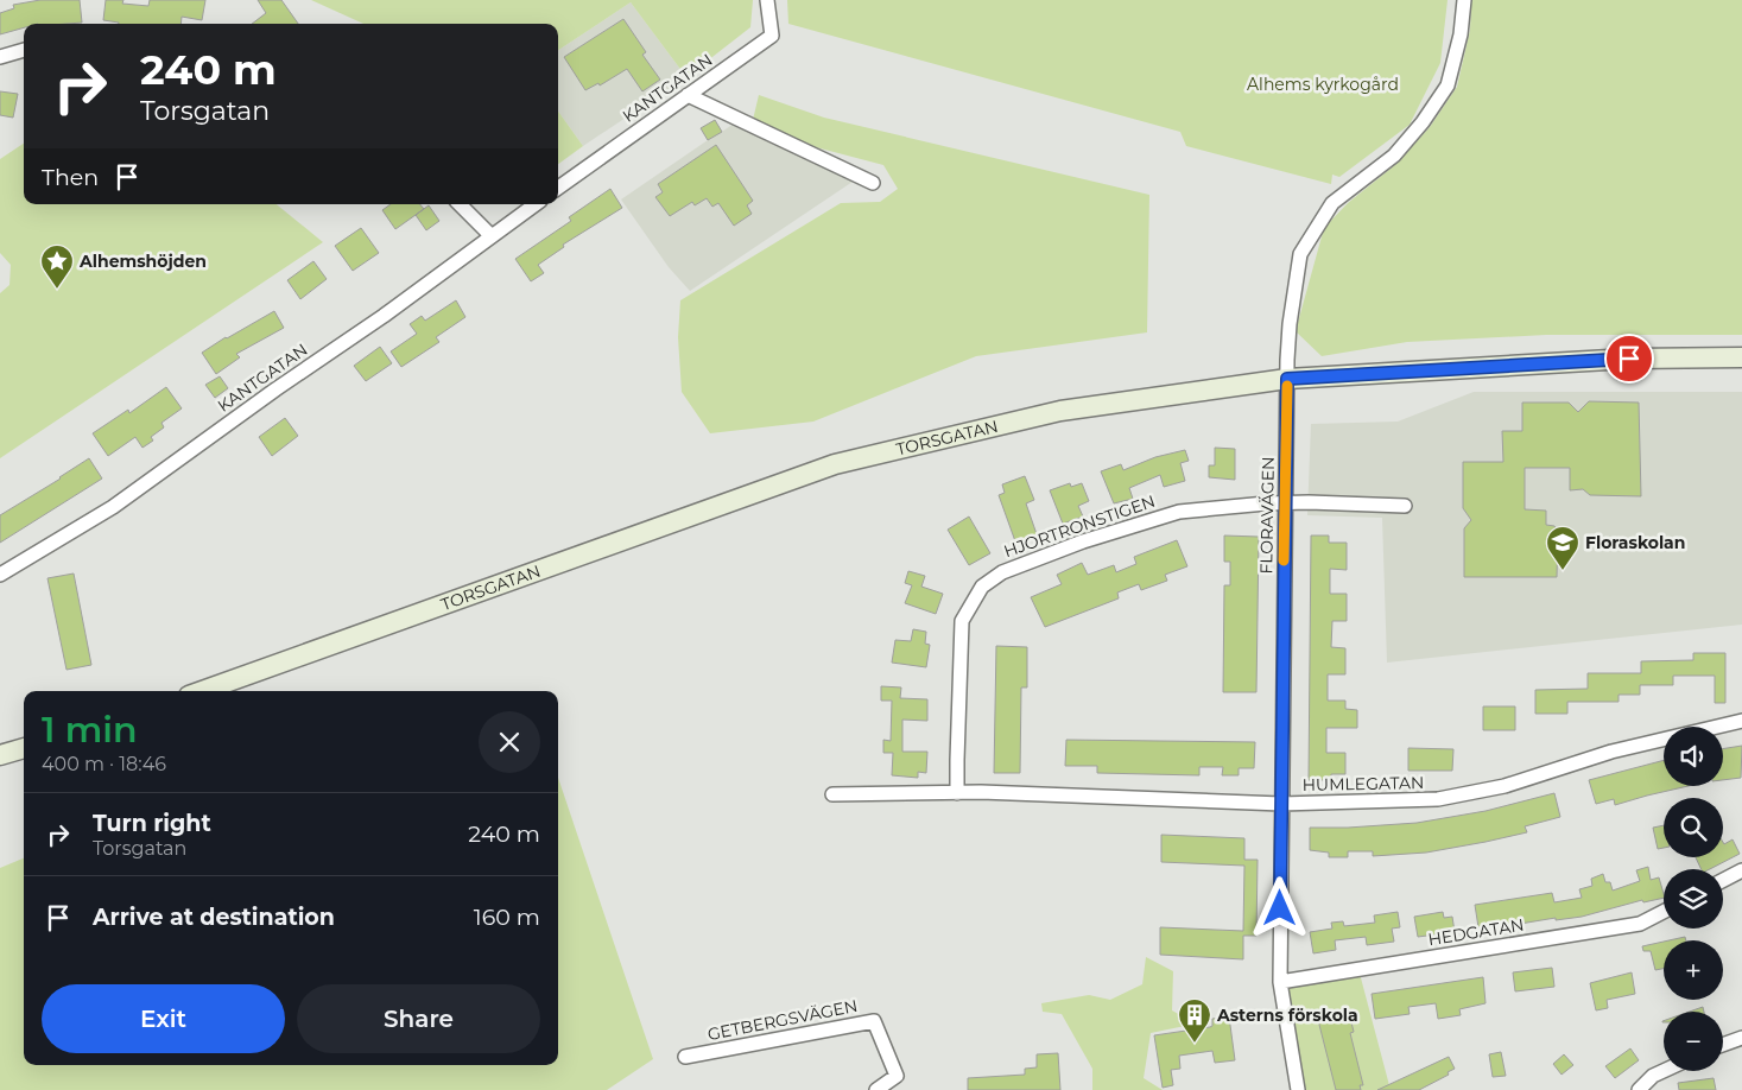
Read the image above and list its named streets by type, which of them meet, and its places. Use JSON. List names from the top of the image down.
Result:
{
  "streets": {
    "main road": ["TORSGATAN"],
    "street": [
      "KANTGATAN",
      "FLORAVÄGEN",
      "HJORTRONSTIGEN",
      "HUMLEGATAN",
      "HEDGATAN",
      "GETBERGSVÄGEN"
    ]
  },
  "crossings": [
    ["TORSGATAN", "FLORAVÄGEN"],
    ["FLORAVÄGEN", "HJORTRONSTIGEN"],
    ["FLORAVÄGEN", "HUMLEGATAN"],
    ["FLORAVÄGEN", "HEDGATAN"],
    ["HJORTRONSTIGEN", "HUMLEGATAN"]
  ],
  "parks": ["Alhems kyrkogård"],
  "places": {
    "place": ["Alhemshöjden"],
    "school or university": ["Floraskolan"],
    "building": ["Asterns förskola"]
  },
  "page": {
    "turn": ["240 m", "Torsgatan"],
    "then": "Then",
    "heading": ["1 min", "400 m · 18:46"],
    "map_buttons": ["+", "−"],
    "list": [
      {
        "name": "Turn right",
        "note": "Torsgatan",
        "value": "240 m"
      },
      {
        "name": "Arrive at destination",
        "value": "160 m"
      }
    ],
    "buttons": ["Exit", "Share"]
  }
}
